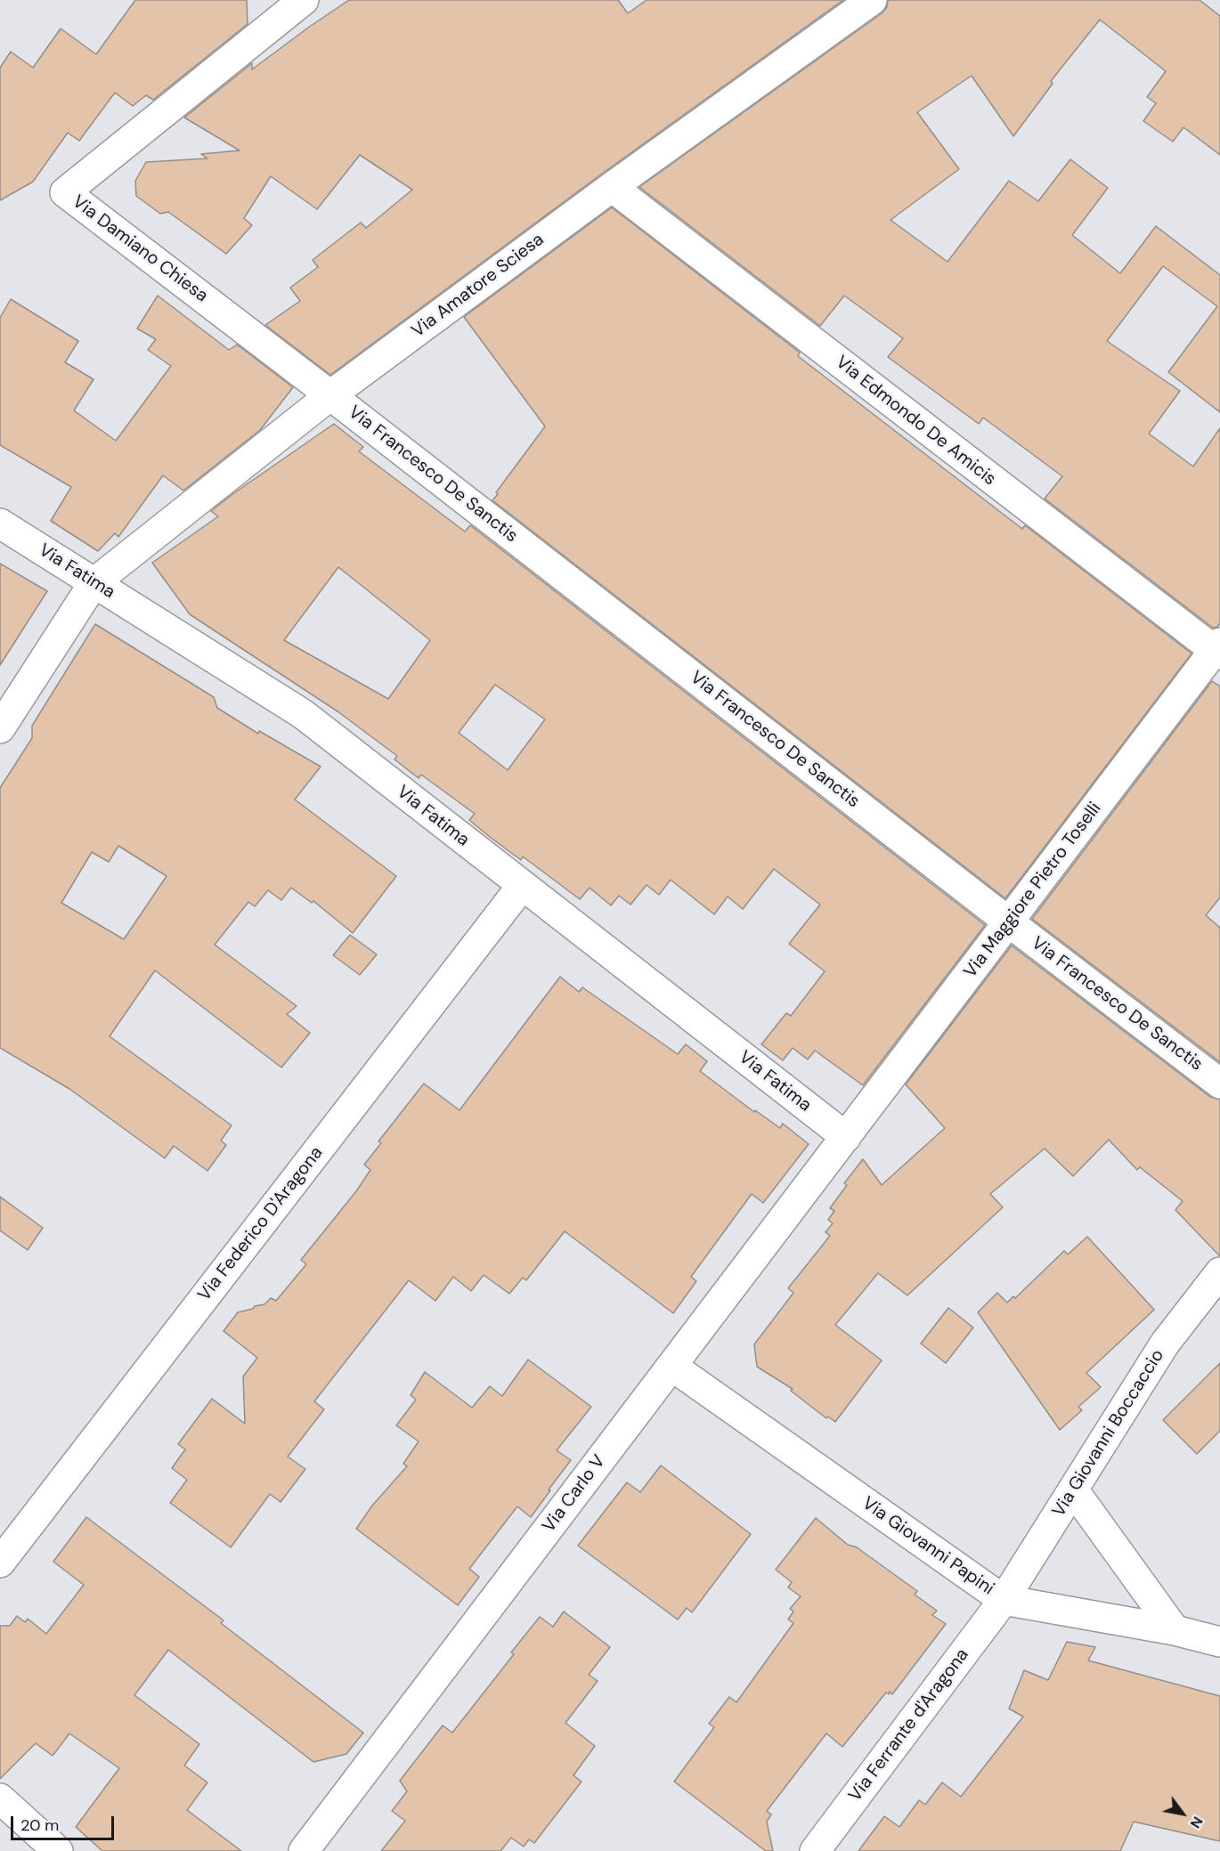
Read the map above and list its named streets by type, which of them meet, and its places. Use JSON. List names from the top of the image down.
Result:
{
  "streets": {
    "street": [
      "Via Damiano Chiesa",
      "Via Amatore Sciesa",
      "Via Edmondo De Amicis",
      "Via Francesco De Sanctis",
      "Via Fatima",
      "Via Maggiore Pietro Toselli",
      "Via Federico D'Aragona",
      "Via Giovanni Boccaccio",
      "Via Carlo V",
      "Via Giovanni Papini",
      "Via Ferrante d'Aragona"
    ]
  },
  "crossings": [
    ["Via Damiano Chiesa", "Via Amatore Sciesa"],
    ["Via Damiano Chiesa", "Via Francesco De Sanctis"],
    ["Via Amatore Sciesa", "Via Edmondo De Amicis"],
    ["Via Amatore Sciesa", "Via Francesco De Sanctis"],
    ["Via Amatore Sciesa", "Via Fatima"],
    ["Via Edmondo De Amicis", "Via Maggiore Pietro Toselli"],
    ["Via Francesco De Sanctis", "Via Maggiore Pietro Toselli"],
    ["Via Fatima", "Via Maggiore Pietro Toselli"],
    ["Via Fatima", "Via Federico D'Aragona"],
    ["Via Fatima", "Via Carlo V"],
    ["Via Maggiore Pietro Toselli", "Via Carlo V"],
    ["Via Giovanni Boccaccio", "Via Giovanni Papini"],
    ["Via Giovanni Boccaccio", "Via Ferrante d'Aragona"],
    ["Via Carlo V", "Via Giovanni Papini"],
    ["Via Giovanni Papini", "Via Ferrante d'Aragona"]
  ],
  "scale_bar": "20 m",
  "north": "bottom right"
}
